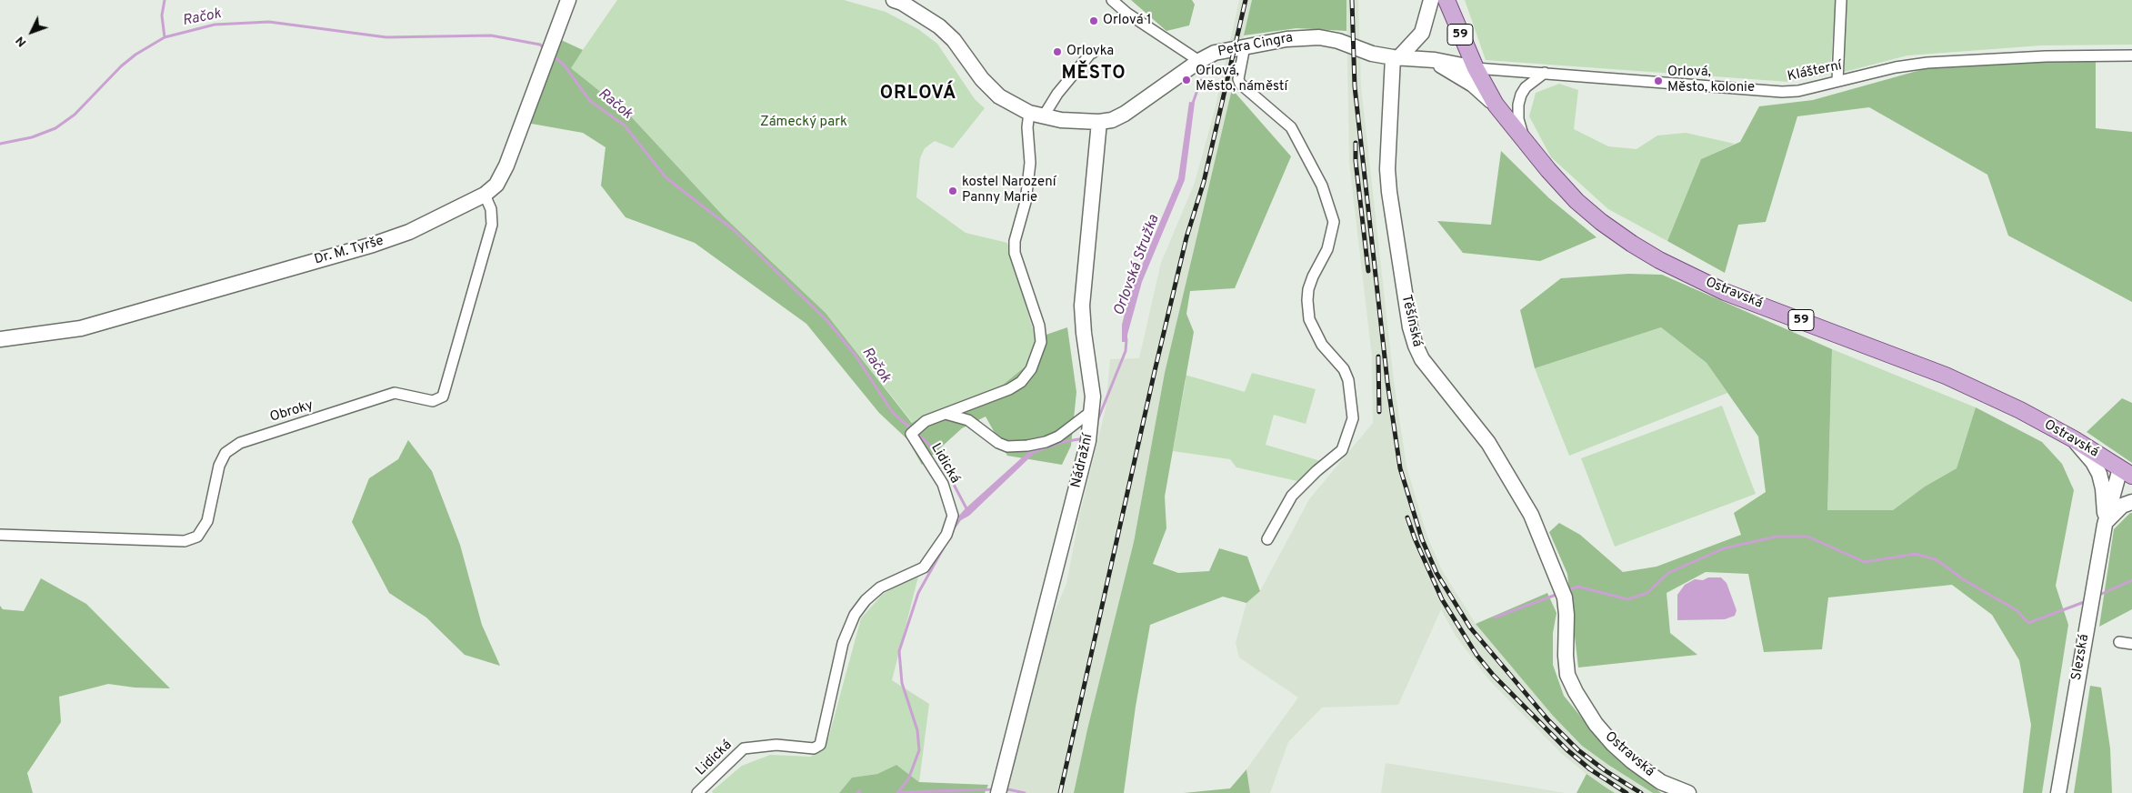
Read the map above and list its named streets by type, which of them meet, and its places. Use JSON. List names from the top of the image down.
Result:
{
  "streets": {
    "main road": ["59", "Ostravská"],
    "street": [
      "Petra Cingra",
      "Klášterní",
      "Dr. M. Tyrše",
      "Těšínská",
      "Obroky",
      "Nádražní",
      "Lidická",
      "Slezská"
    ]
  },
  "crossings": [
    ["Petra Cingra", "Klášterní"],
    ["Petra Cingra", "Ostravská"],
    ["Petra Cingra", "Těšínská"],
    ["Petra Cingra", "Nádražní"],
    ["Petra Cingra", "Lidická"],
    ["Klášterní", "Ostravská"],
    ["Dr. M. Tyrše", "Obroky"],
    ["Ostravská", "Těšínská"],
    ["Ostravská", "Slezská"]
  ],
  "districts": ["MĚSTO", "ORLOVÁ"],
  "water": ["Račok", "Orlovská Stružka"],
  "parks": ["Zámecký park"],
  "places": [
    "Orlová 1",
    "Orlovka",
    "Orlová, Město, náměstí",
    "Orlová, Město, kolonie",
    "kostel Narození Panny Marie"
  ],
  "north": "bottom left"
}
